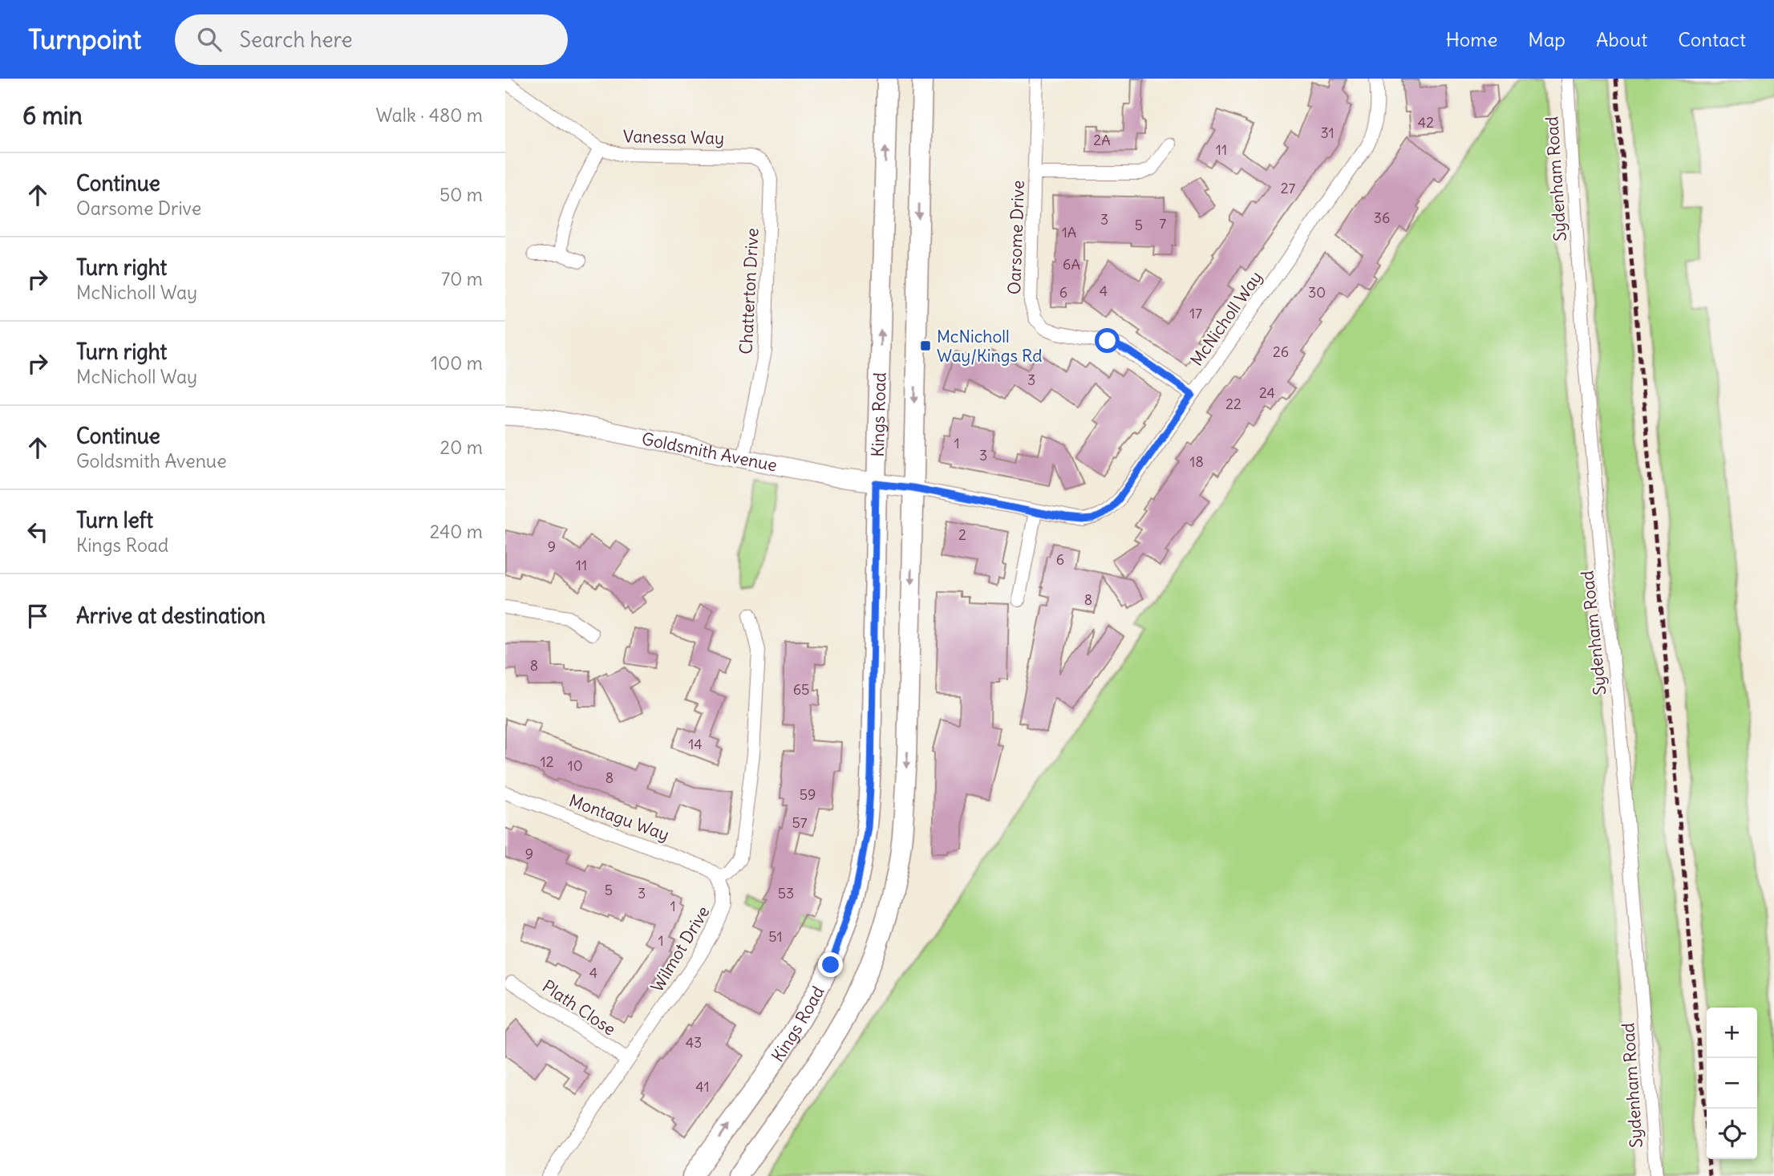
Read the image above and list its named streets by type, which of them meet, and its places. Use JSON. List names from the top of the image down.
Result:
{
  "streets": {
    "main road": ["Kings Road"],
    "street": [
      "Vanessa Way",
      "Sydenham Road",
      "Oarsome Drive",
      "Chatterton Drive",
      "McNicholl Way",
      "Goldsmith Avenue",
      "Montagu Way",
      "Wilmot Drive",
      "Plath Close"
    ]
  },
  "crossings": [
    ["Vanessa Way", "Chatterton Drive"],
    ["Oarsome Drive", "McNicholl Way"],
    ["Chatterton Drive", "Goldsmith Avenue"],
    ["McNicholl Way", "Goldsmith Avenue"],
    ["Kings Road", "Goldsmith Avenue"],
    ["Montagu Way", "Wilmot Drive"],
    ["Wilmot Drive", "Plath Close"]
  ],
  "places": {
    "transit": ["McNicholl Way/Kings Rd"]
  },
  "house_numbers": [
    "42",
    "31",
    "2A",
    "11",
    "27",
    "36",
    "3",
    "7",
    "5",
    "1A",
    "6A",
    "4",
    "6",
    "30",
    "17",
    "26",
    "3",
    "24",
    "22",
    "1",
    "3",
    "18",
    "2",
    "9",
    "6",
    "11",
    "8",
    "8",
    "65",
    "14",
    "12",
    "10",
    "8",
    "59",
    "57",
    "9",
    "5",
    "3",
    "53",
    "1",
    "51",
    "1",
    "4",
    "43",
    "41"
  ],
  "page": {
    "header": "Turnpoint",
    "search": "Search here",
    "nav": [
      "Home",
      "Map",
      "About",
      "Contact"
    ],
    "heading": ["6 min", "Walk · 480 m"],
    "list": [
      ["Continue", "Oarsome Drive", "50 m"],
      ["Turn right", "McNicholl Way", "70 m"],
      ["Turn right", "McNicholl Way", "100 m"],
      ["Continue", "Goldsmith Avenue", "20 m"],
      ["Turn left", "Kings Road", "240 m"],
      "Arrive at destination"
    ],
    "map_buttons": ["+", "−"]
  }
}
